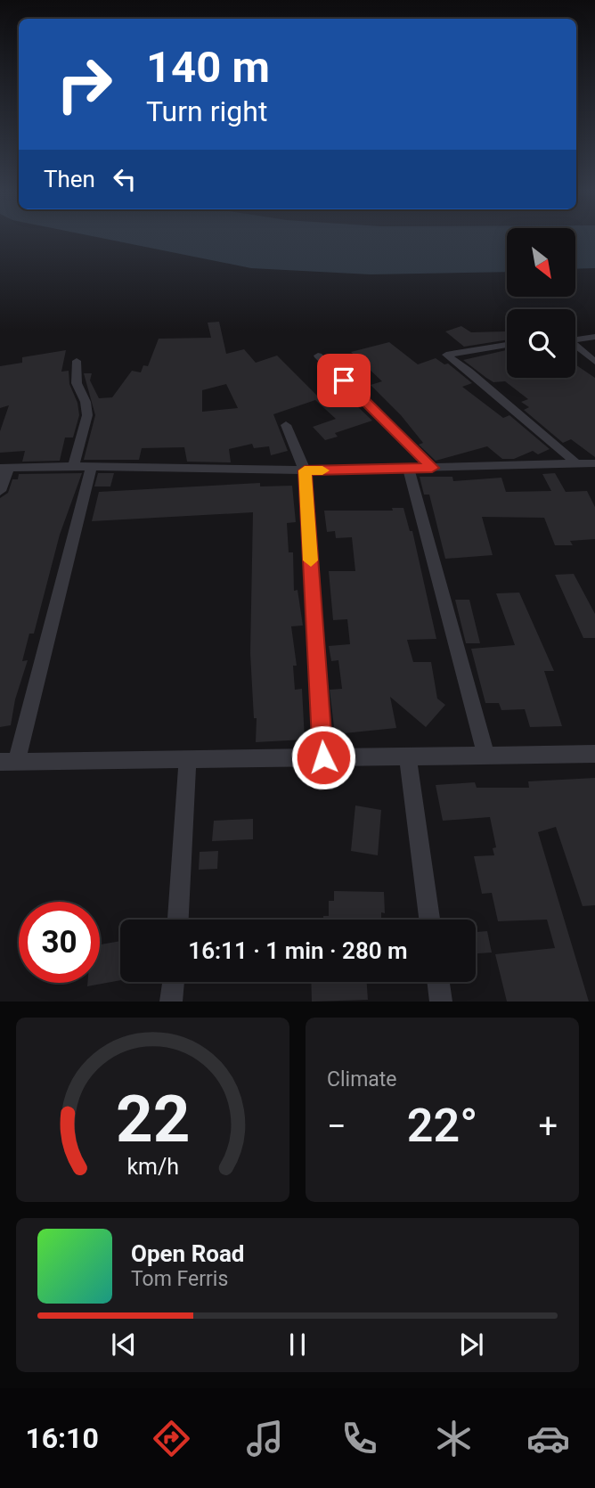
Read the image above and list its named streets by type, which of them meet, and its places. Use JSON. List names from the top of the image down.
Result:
{
  "north": "bottom right",
  "page": {
    "turn": ["140 m", "Turn right"],
    "then": "Then",
    "limit": "30",
    "trip": "16:11 · 1 min · 280 m",
    "tile": "Climate",
    "heat": ["−", "22°", "+"],
    "song": ["Open Road", "Tom Ferris"],
    "tabs": "16:10",
    "gauge": ["22", "km/h"]
  }
}
